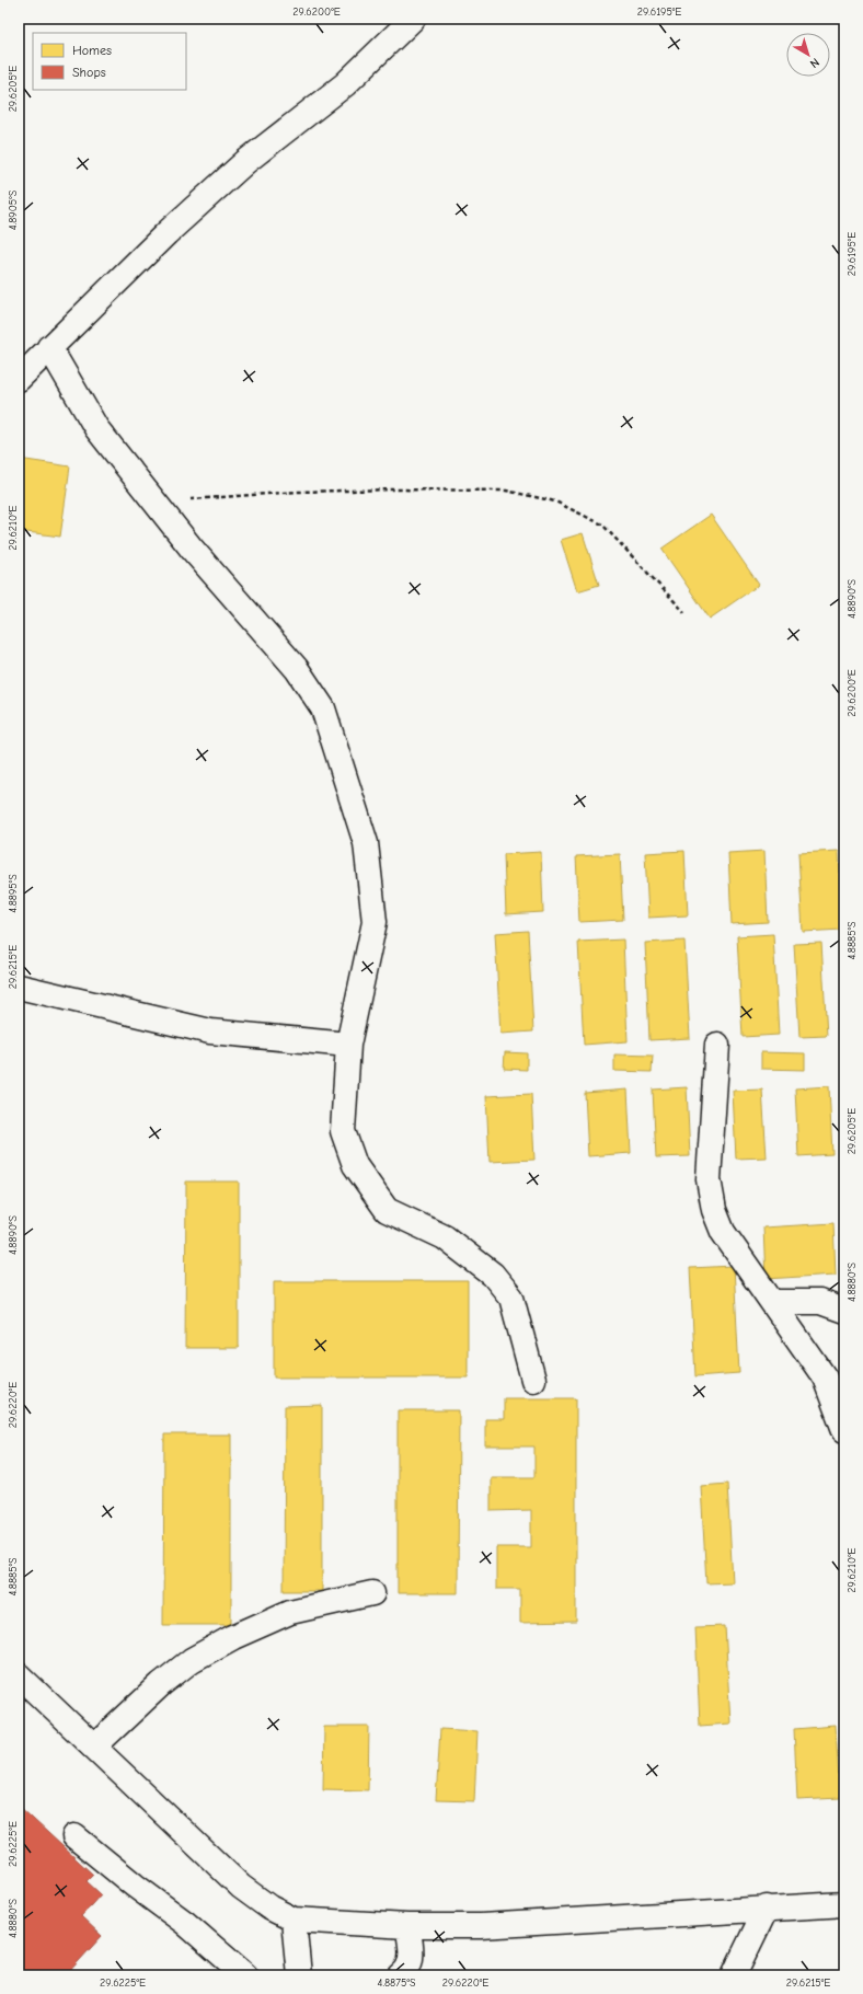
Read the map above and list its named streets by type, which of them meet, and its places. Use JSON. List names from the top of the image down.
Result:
{
  "legend": ["Homes", "Shops"],
  "north": "bottom right",
  "coordinates": [
    "29.6200°E",
    "29.6195°E",
    "29.6205°E",
    "4.8905°S",
    "29.6210°E",
    "4.8890°S",
    "4.8895°S",
    "4.8885°S",
    "29.6215°E",
    "4.8880°S",
    "29.6220°E",
    "29.6225°E",
    "4.8875°S"
  ]
}
